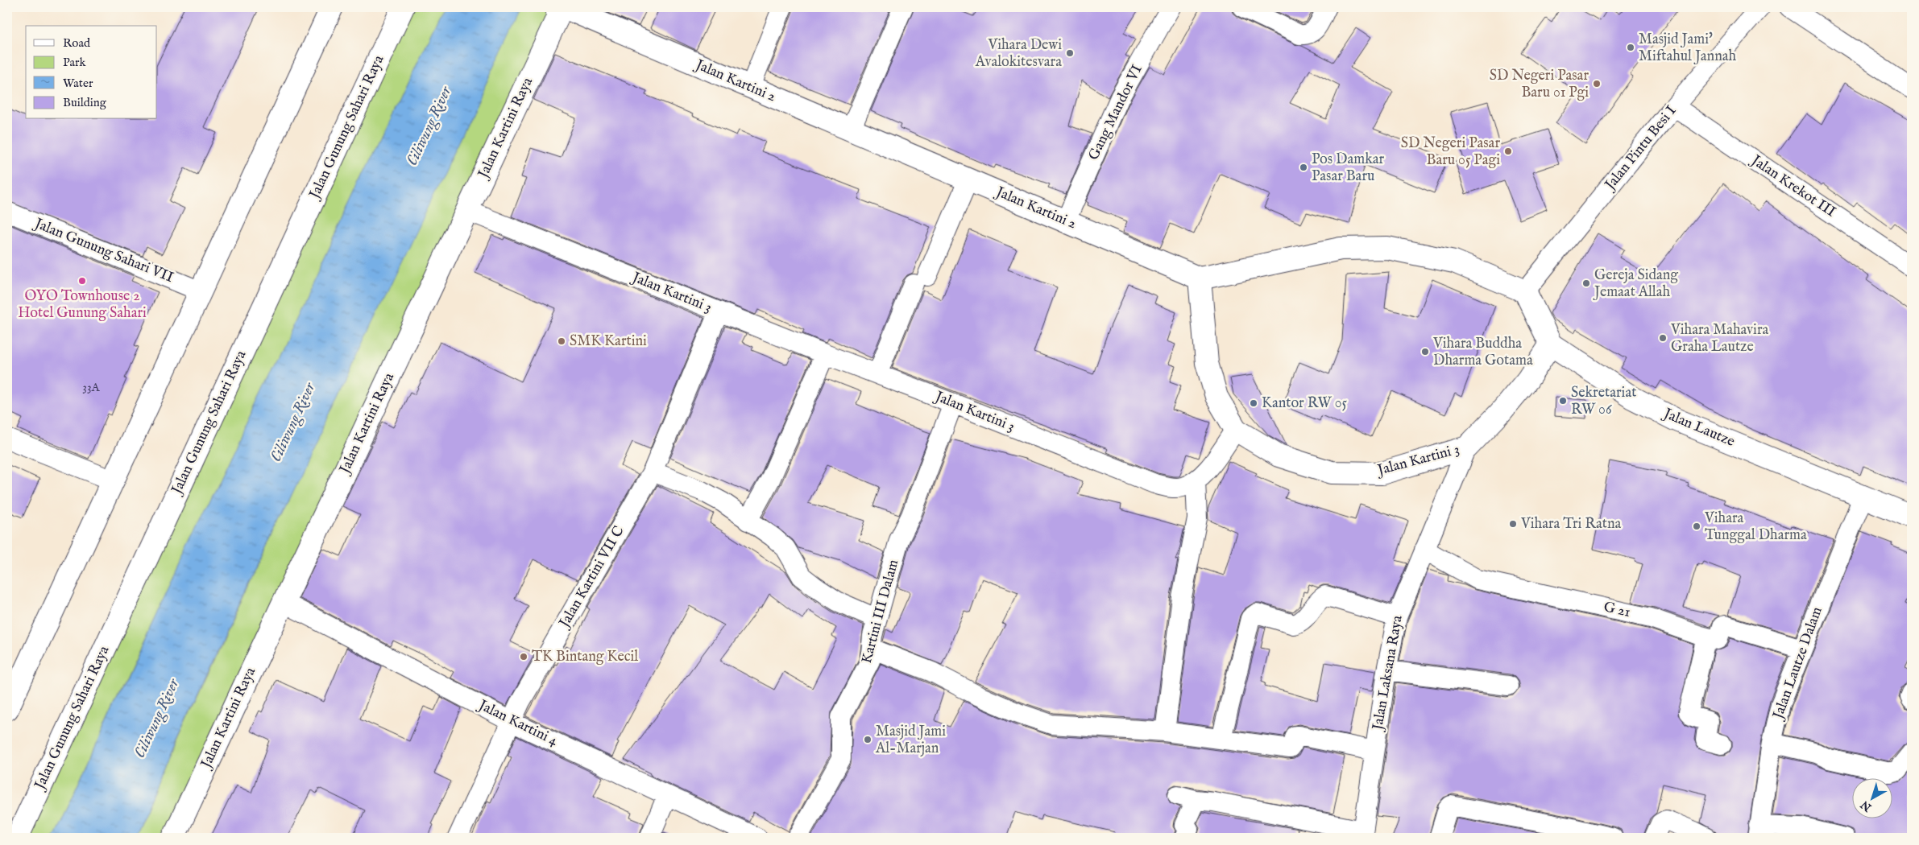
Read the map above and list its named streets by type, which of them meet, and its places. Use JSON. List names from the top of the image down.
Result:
{
  "streets": {
    "street": [
      "Jalan Kartini 2",
      "Gang Mandor VI",
      "Jalan Gunung Sahari Raya",
      "Jalan Kartini Raya",
      "Jalan Pintu Besi I",
      "Jalan Krekot III",
      "Jalan Gunung Sahari VII",
      "Jalan Kartini 3",
      "Jalan Lautze",
      "Jalan Kartini VII C",
      "G 21",
      "Kartini III Dalam",
      "Jalan Lautze Dalam",
      "Jalan Laksana Raya",
      "Jalan Kartini 4"
    ]
  },
  "crossings": [
    ["Jalan Kartini 2", "Gang Mandor VI"],
    ["Jalan Kartini Raya", "Jalan Kartini 3"],
    ["Jalan Kartini Raya", "Jalan Kartini 4"],
    ["Jalan Pintu Besi I", "Jalan Krekot III"],
    ["Jalan Kartini 3", "Jalan Kartini VII C"],
    ["Jalan Kartini 3", "Kartini III Dalam"],
    ["Jalan Kartini 3", "Jalan Laksana Raya"],
    ["Jalan Lautze", "Jalan Lautze Dalam"],
    ["Jalan Kartini VII C", "Jalan Kartini 4"],
    ["G 21", "Jalan Laksana Raya"]
  ],
  "water": ["Ciliwung River"],
  "places": [
    "Masjid Jami' Miftahul Jannah",
    "Vihara Dewi Avalokitesvara",
    "SD Negeri Pasar Baru 01 Pgi",
    "SD Negeri Pasar Baru 05 Pagi",
    "Pos Damkar Pasar Baru",
    "OYO Townhouse 2 Hotel Gunung Sahari",
    "Gereja Sidang Jemaat Allah",
    "Vihara Mahavira Graha Lautze",
    "SMK Kartini",
    "Vihara Buddha Dharma Gotama",
    "Sekretariat RW 06",
    "Kantor RW 05",
    "Vihara Tri Ratna",
    "Vihara Tunggal Dharma",
    "TK Bintang Kecil",
    "Masjid Jami Al-Marjan"
  ],
  "house_numbers": ["33A"],
  "legend": [
    "Road",
    "Park",
    "Water",
    "Building"
  ],
  "north": "bottom left"
}
